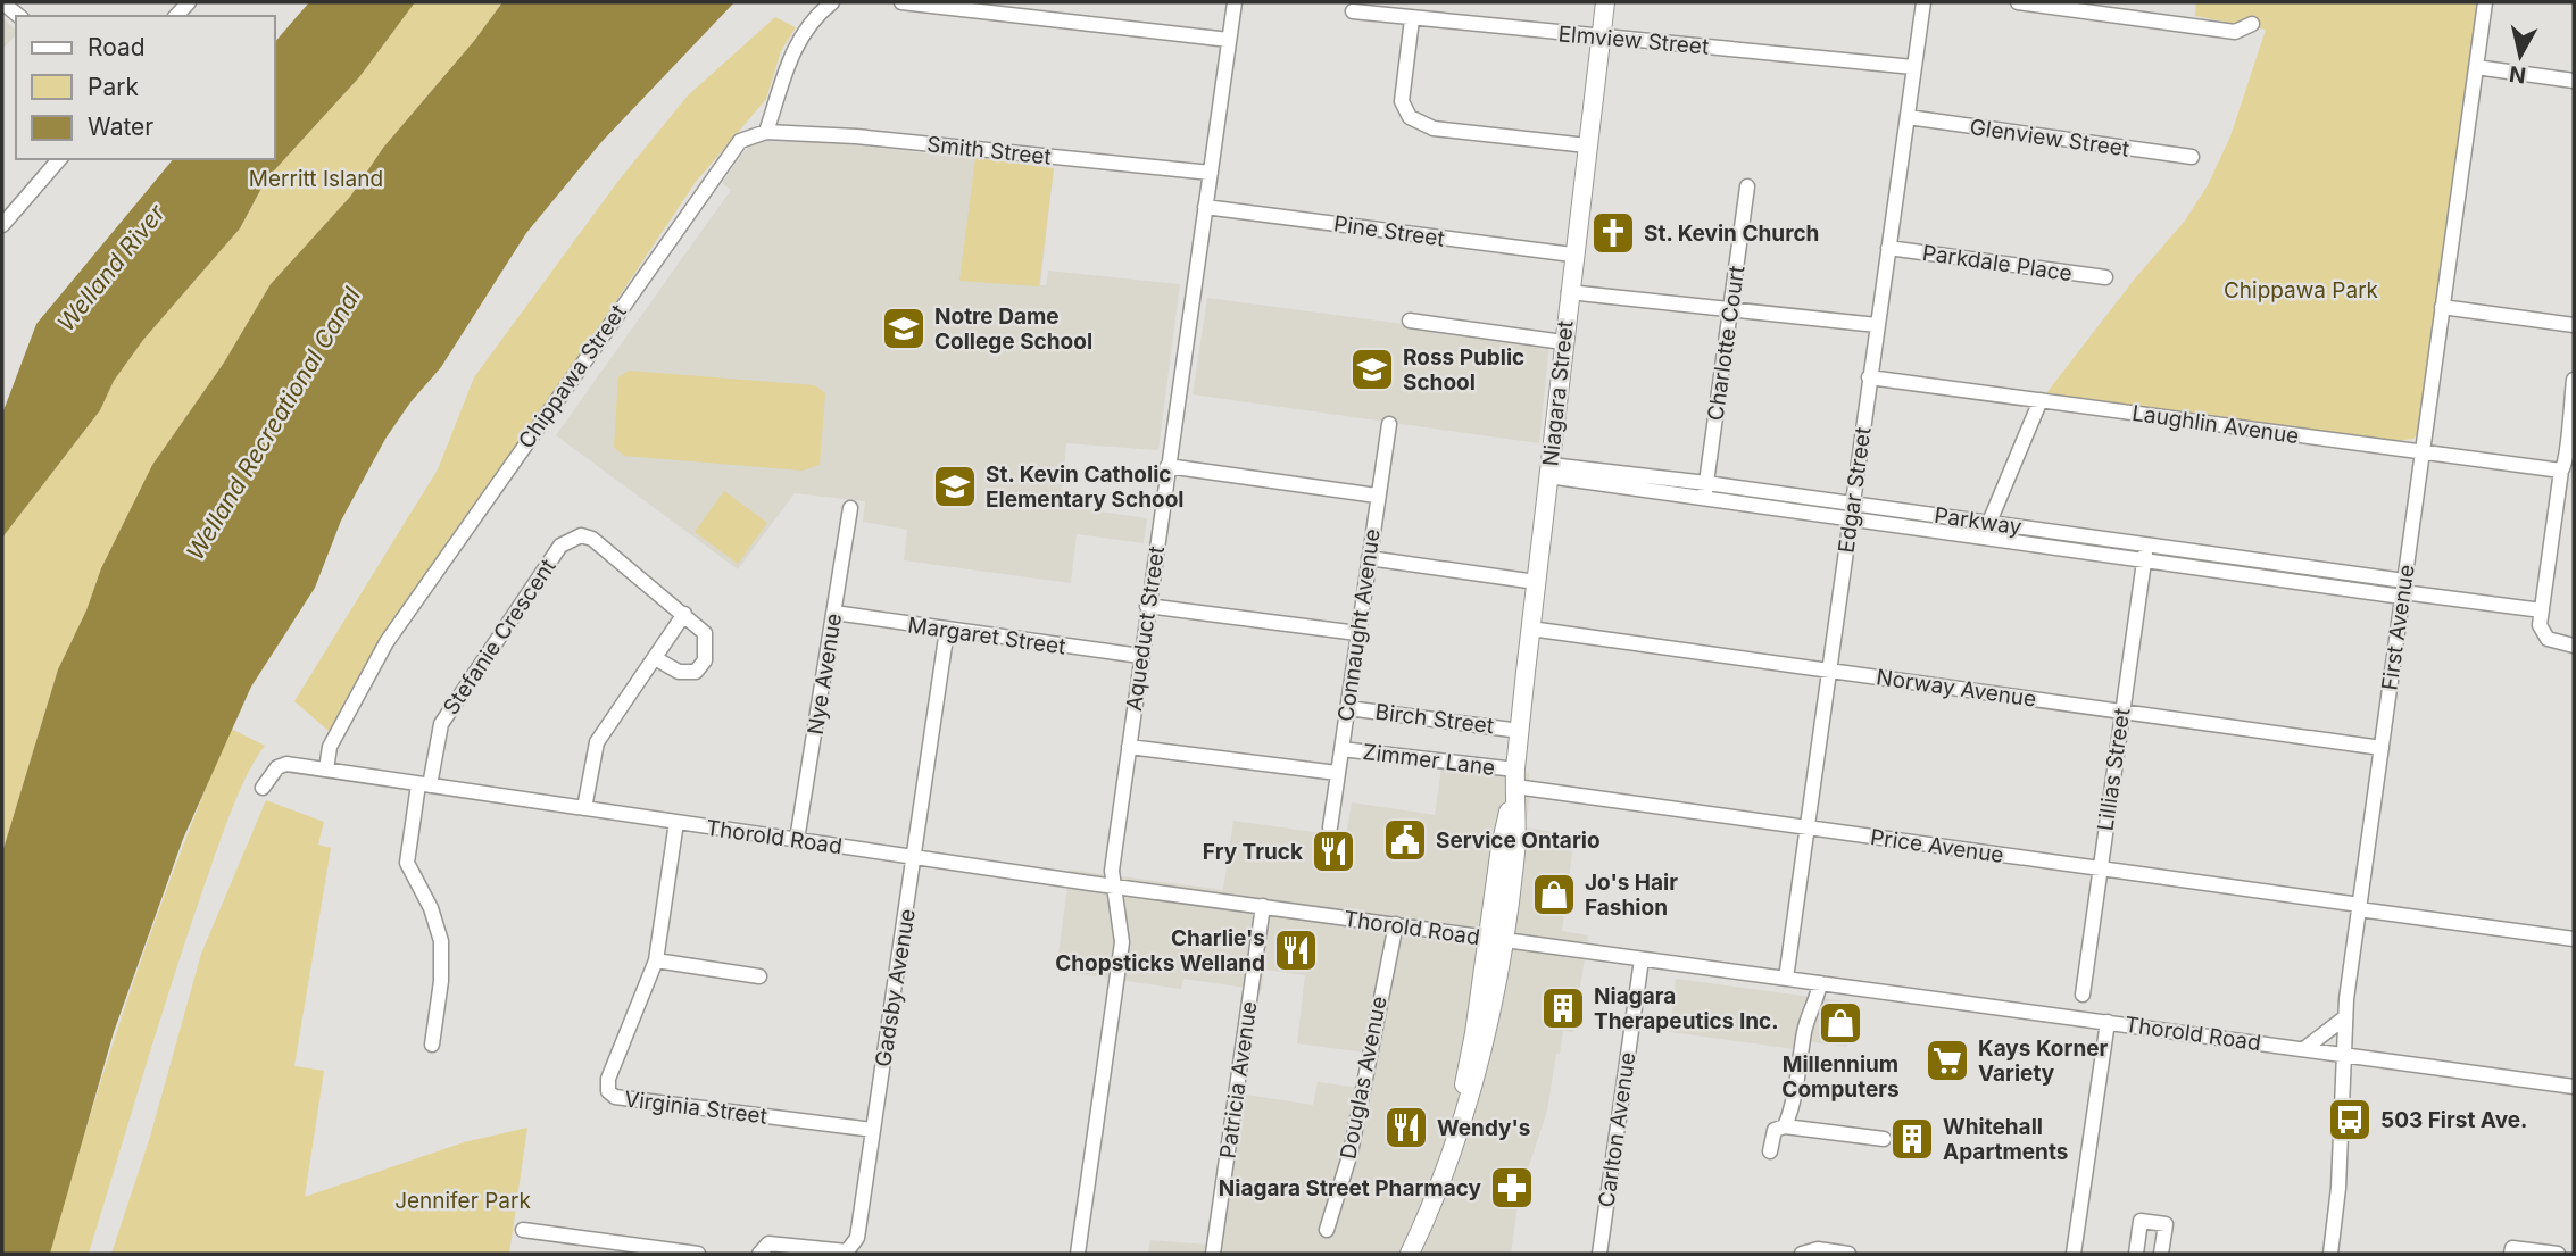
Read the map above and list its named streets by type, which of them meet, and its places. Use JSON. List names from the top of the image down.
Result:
{
  "streets": {
    "main road": ["Niagara Street"],
    "street": [
      "Elmview Street",
      "Glenview Street",
      "Smith Street",
      "Pine Street",
      "Parkdale Place",
      "Charlotte Court",
      "Chippawa Street",
      "Laughlin Avenue",
      "Edgar Street",
      "Parkway",
      "Connaught Avenue",
      "First Avenue",
      "Aqueduct Street",
      "Margaret Street",
      "Stefanie Crescent",
      "Nye Avenue",
      "Norway Avenue",
      "Birch Street",
      "Zimmer Lane",
      "Lillias Street",
      "Thorold Road",
      "Price Avenue",
      "Gadsby Avenue",
      "Douglas Avenue",
      "Patricia Avenue",
      "Virginia Street",
      "Carlton Avenue"
    ]
  },
  "crossings": [
    ["Elmview Street", "Niagara Street"],
    ["Elmview Street", "Edgar Street"],
    ["Glenview Street", "Edgar Street"],
    ["Smith Street", "Chippawa Street"],
    ["Smith Street", "Aqueduct Street"],
    ["Pine Street", "Niagara Street"],
    ["Pine Street", "Aqueduct Street"],
    ["Parkdale Place", "Edgar Street"],
    ["Charlotte Court", "Parkway"],
    ["Chippawa Street", "Thorold Road"],
    ["Niagara Street", "Parkway"],
    ["Niagara Street", "Norway Avenue"],
    ["Niagara Street", "Birch Street"],
    ["Niagara Street", "Zimmer Lane"],
    ["Niagara Street", "Thorold Road"],
    ["Niagara Street", "Price Avenue"],
    ["Laughlin Avenue", "Edgar Street"],
    ["Laughlin Avenue", "First Avenue"],
    ["Edgar Street", "Parkway"],
    ["Edgar Street", "Norway Avenue"],
    ["Edgar Street", "Thorold Road"],
    ["Edgar Street", "Price Avenue"],
    ["Parkway", "First Avenue"],
    ["Parkway", "Lillias Street"],
    ["Connaught Avenue", "Birch Street"],
    ["Connaught Avenue", "Zimmer Lane"],
    ["First Avenue", "Norway Avenue"],
    ["First Avenue", "Thorold Road"],
    ["First Avenue", "Price Avenue"],
    ["Aqueduct Street", "Margaret Street"],
    ["Aqueduct Street", "Thorold Road"],
    ["Margaret Street", "Nye Avenue"],
    ["Margaret Street", "Gadsby Avenue"],
    ["Stefanie Crescent", "Thorold Road"],
    ["Nye Avenue", "Thorold Road"],
    ["Norway Avenue", "Lillias Street"],
    ["Zimmer Lane", "Price Avenue"],
    ["Lillias Street", "Price Avenue"],
    ["Thorold Road", "Gadsby Avenue"],
    ["Thorold Road", "Douglas Avenue"],
    ["Thorold Road", "Patricia Avenue"],
    ["Thorold Road", "Virginia Street"],
    ["Thorold Road", "Carlton Avenue"],
    ["Gadsby Avenue", "Virginia Street"]
  ],
  "water": ["Welland River", "Welland Recreational Canal"],
  "parks": ["Merritt Island", "Chippawa Park", "Jennifer Park"],
  "places": {
    "church": ["St. Kevin Church"],
    "school or university": ["Notre Dame College School", "Ross Public School", "St. Kevin Catholic Elementary School"],
    "public building": ["Service Ontario"],
    "restaurant": ["Fry Truck", "Charlie's Chopsticks Welland", "Wendy's"],
    "shop": ["Jo's Hair Fashion", "Millennium Computers"],
    "building": ["Niagara Therapeutics Inc.", "Whitehall Apartments"],
    "supermarket": ["Kays Korner Variety"],
    "bus stop": ["503 First Ave."],
    "pharmacy": ["Niagara Street Pharmacy"]
  },
  "legend": ["Road", "Park", "Water"],
  "north": "bottom"
}
